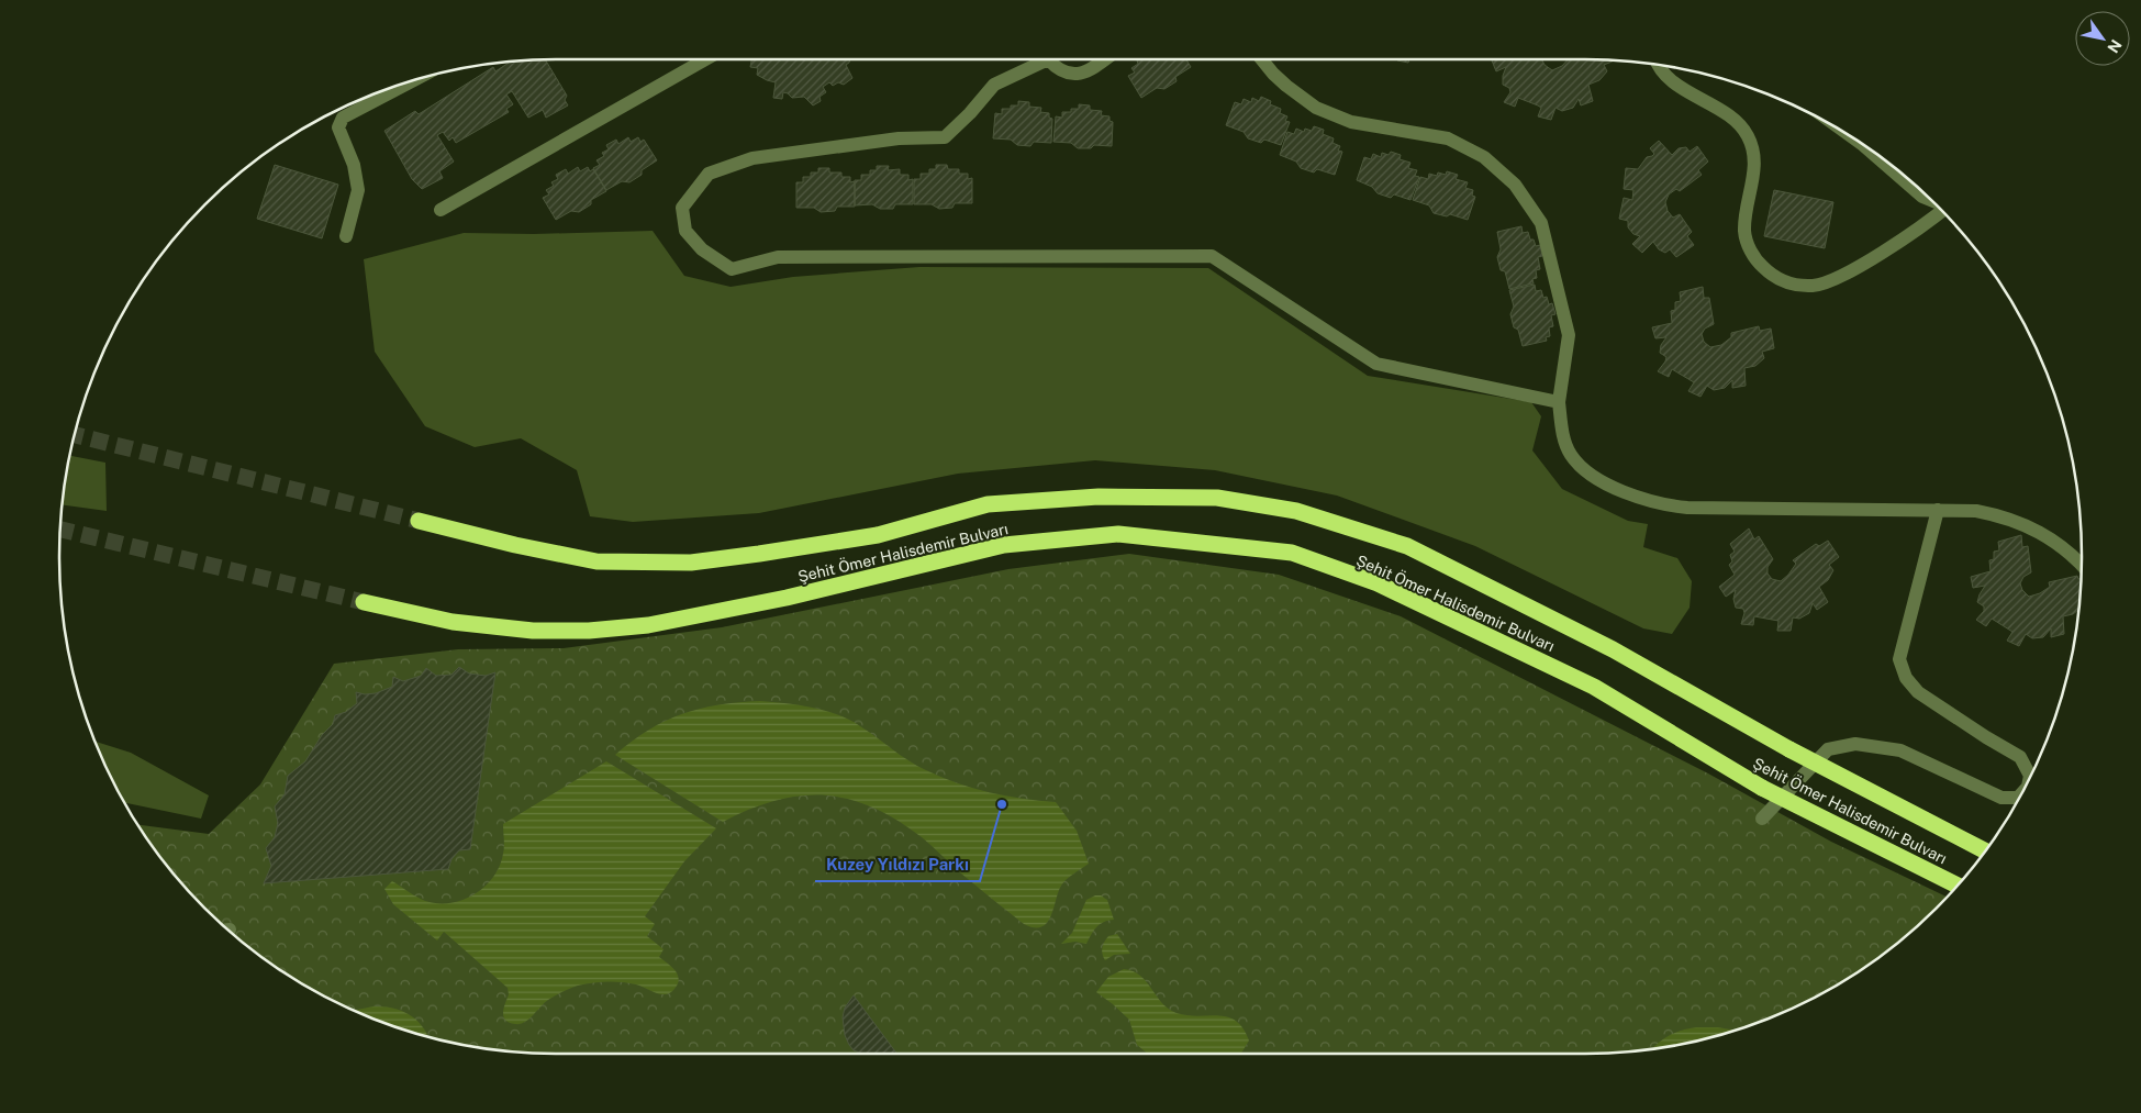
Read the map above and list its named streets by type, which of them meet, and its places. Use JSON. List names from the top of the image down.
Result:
{
  "streets": {
    "highway": ["Şehit Ömer Halisdemir Bulvarı"]
  },
  "places": ["Kuzey Yıldızı Parkı"],
  "north": "bottom right"
}
